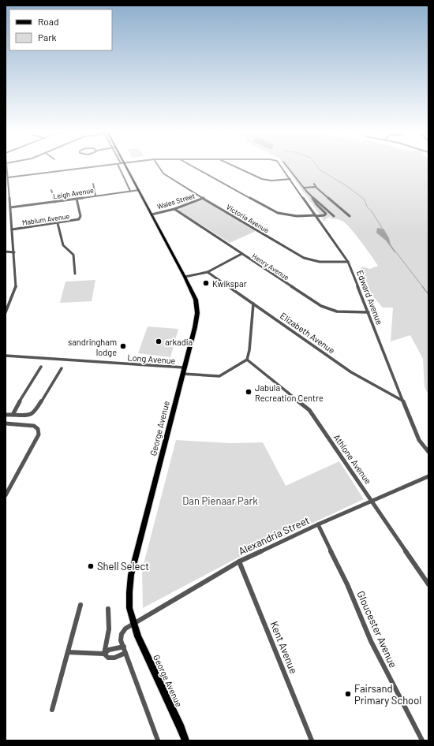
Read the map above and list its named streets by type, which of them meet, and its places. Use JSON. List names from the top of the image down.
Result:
{
  "streets": {
    "main road": ["George Avenue"],
    "street": [
      "Leigh Avenue",
      "Wales Street",
      "Victoria Avenue",
      "Mablum Avenue",
      "Henry Avenue",
      "Edward Avenue",
      "Elizabeth Avenue",
      "Long Avenue",
      "Athlone Avenue",
      "Alexandria Street",
      "Gloucester Avenue",
      "Kent Avenue"
    ]
  },
  "crossings": [
    ["Leigh Avenue", "Mablum Avenue"],
    ["Leigh Avenue", "George Avenue"],
    ["Wales Street", "Victoria Avenue"],
    ["Wales Street", "Henry Avenue"],
    ["Wales Street", "George Avenue"],
    ["Victoria Avenue", "Edward Avenue"],
    ["Henry Avenue", "Edward Avenue"],
    ["Edward Avenue", "Elizabeth Avenue"],
    ["Long Avenue", "George Avenue"],
    ["George Avenue", "Alexandria Street"],
    ["Athlone Avenue", "Alexandria Street"],
    ["Alexandria Street", "Gloucester Avenue"],
    ["Alexandria Street", "Kent Avenue"]
  ],
  "parks": ["Dan Pienaar Park"],
  "places": [
    "Kwikspar",
    "arkadia",
    "sandringham lodge",
    "Jabula Recreation Centre",
    "Shell Select",
    "Fairsand Primary School"
  ],
  "legend": ["Road", "Park"]
}
